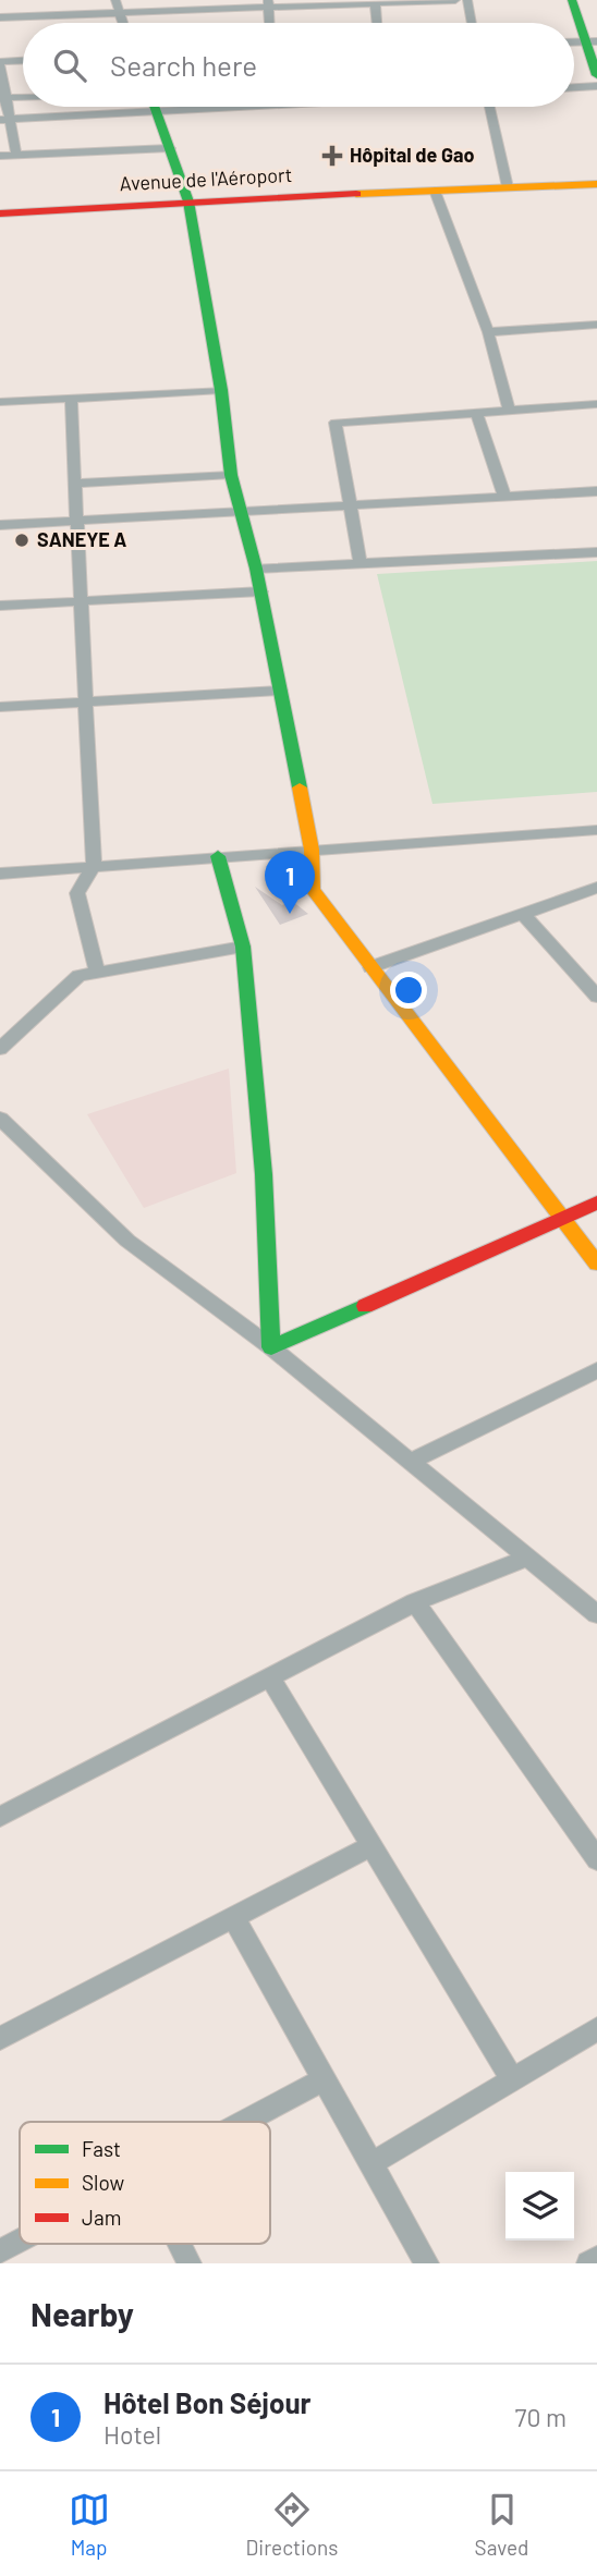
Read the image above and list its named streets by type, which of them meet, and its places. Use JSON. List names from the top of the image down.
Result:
{
  "streets": {
    "street": ["Avenue de l'Aéroport"]
  },
  "places": {
    "health": ["Hôpital de Gao"],
    "other": ["SANEYE A"]
  },
  "legend": ["Fast", "Slow", "Jam"],
  "page": {
    "search": "Search here",
    "pins": "1",
    "heading": "Nearby",
    "list": [
      {
        "mark": "1",
        "name": "Hôtel Bon Séjour",
        "note": "Hotel",
        "value": "70 m"
      }
    ],
    "nav": ["Map", "Directions", "Saved"]
  }
}
